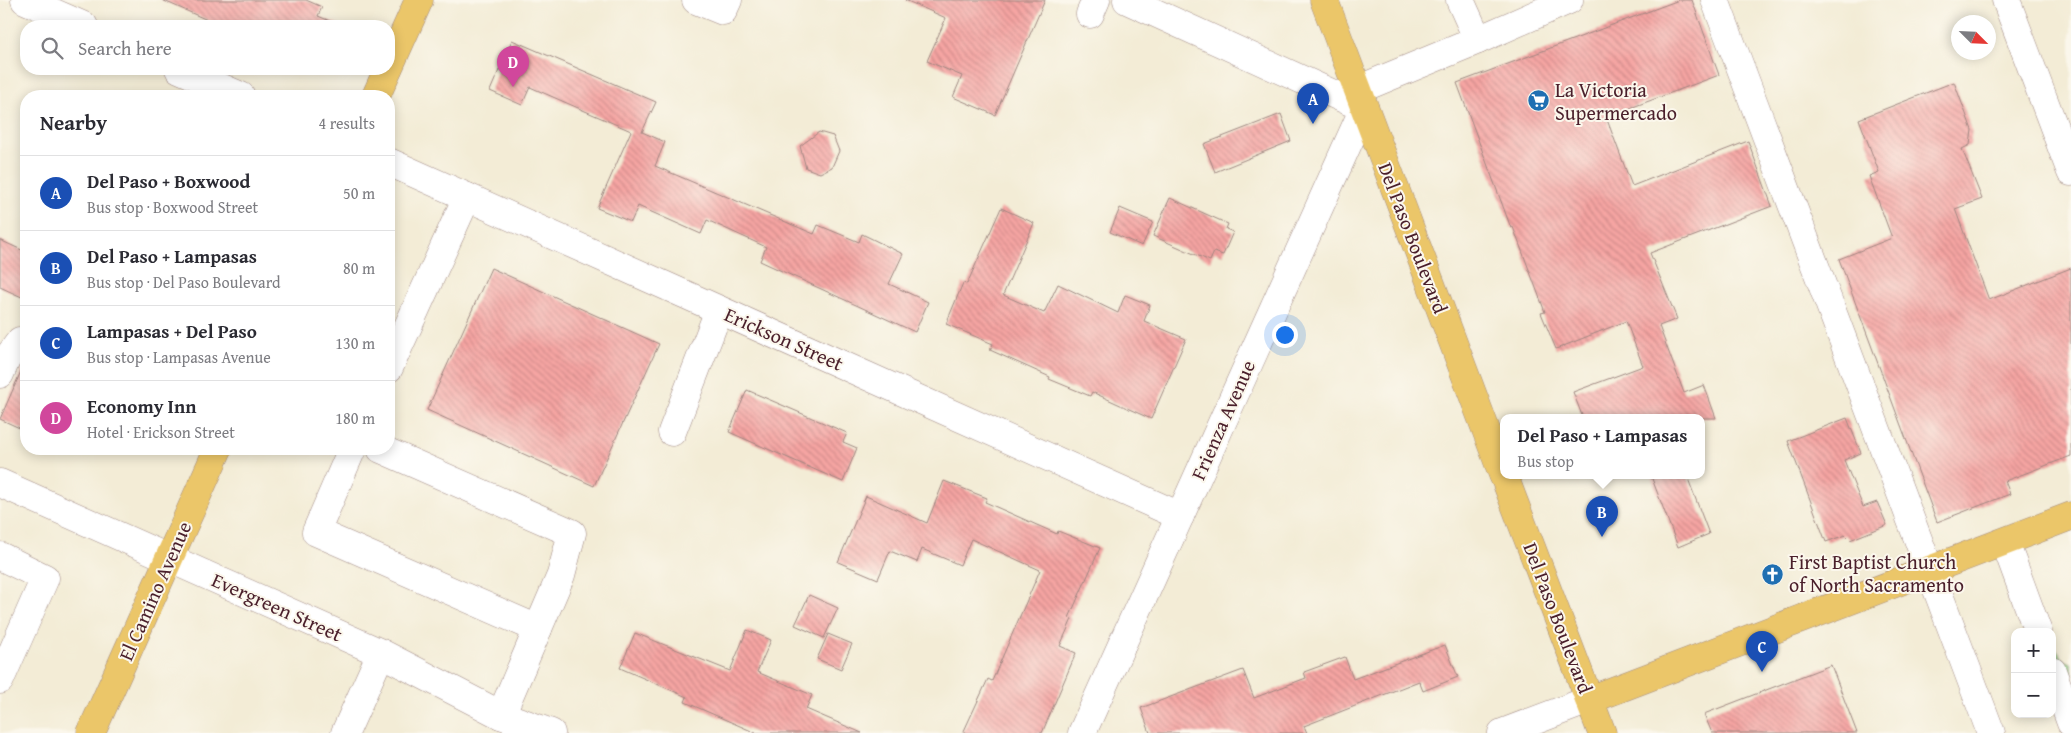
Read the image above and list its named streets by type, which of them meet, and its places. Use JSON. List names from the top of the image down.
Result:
{
  "streets": {
    "main road": ["Del Paso Boulevard", "El Camino Avenue"],
    "street": ["Erickson Street", "Frienza Avenue", "Evergreen Street"]
  },
  "crossings": [
    ["Del Paso Boulevard", "Frienza Avenue"],
    ["Erickson Street", "Frienza Avenue"],
    ["El Camino Avenue", "Evergreen Street"]
  ],
  "places": {
    "supermarket": ["La Victoria Supermercado"],
    "church": ["First Baptist Church of North Sacramento"]
  },
  "north": "bottom right",
  "page": {
    "search": "Search here",
    "pins": [
      "D",
      "A",
      "B",
      "C"
    ],
    "heading": ["Nearby", "4 results"],
    "list": [
      {
        "mark": "A",
        "name": "Del Paso + Boxwood",
        "note": "Bus stop · Boxwood Street",
        "value": "50 m"
      },
      {
        "mark": "B",
        "name": "Del Paso + Lampasas",
        "note": "Bus stop · Del Paso Boulevard",
        "value": "80 m"
      },
      {
        "mark": "C",
        "name": "Lampasas + Del Paso",
        "note": "Bus stop · Lampasas Avenue",
        "value": "130 m"
      },
      {
        "mark": "D",
        "name": "Economy Inn",
        "note": "Hotel · Erickson Street",
        "value": "180 m"
      }
    ],
    "popup": ["Del Paso + Lampasas", "Bus stop"],
    "map_buttons": ["+", "−"]
  }
}
